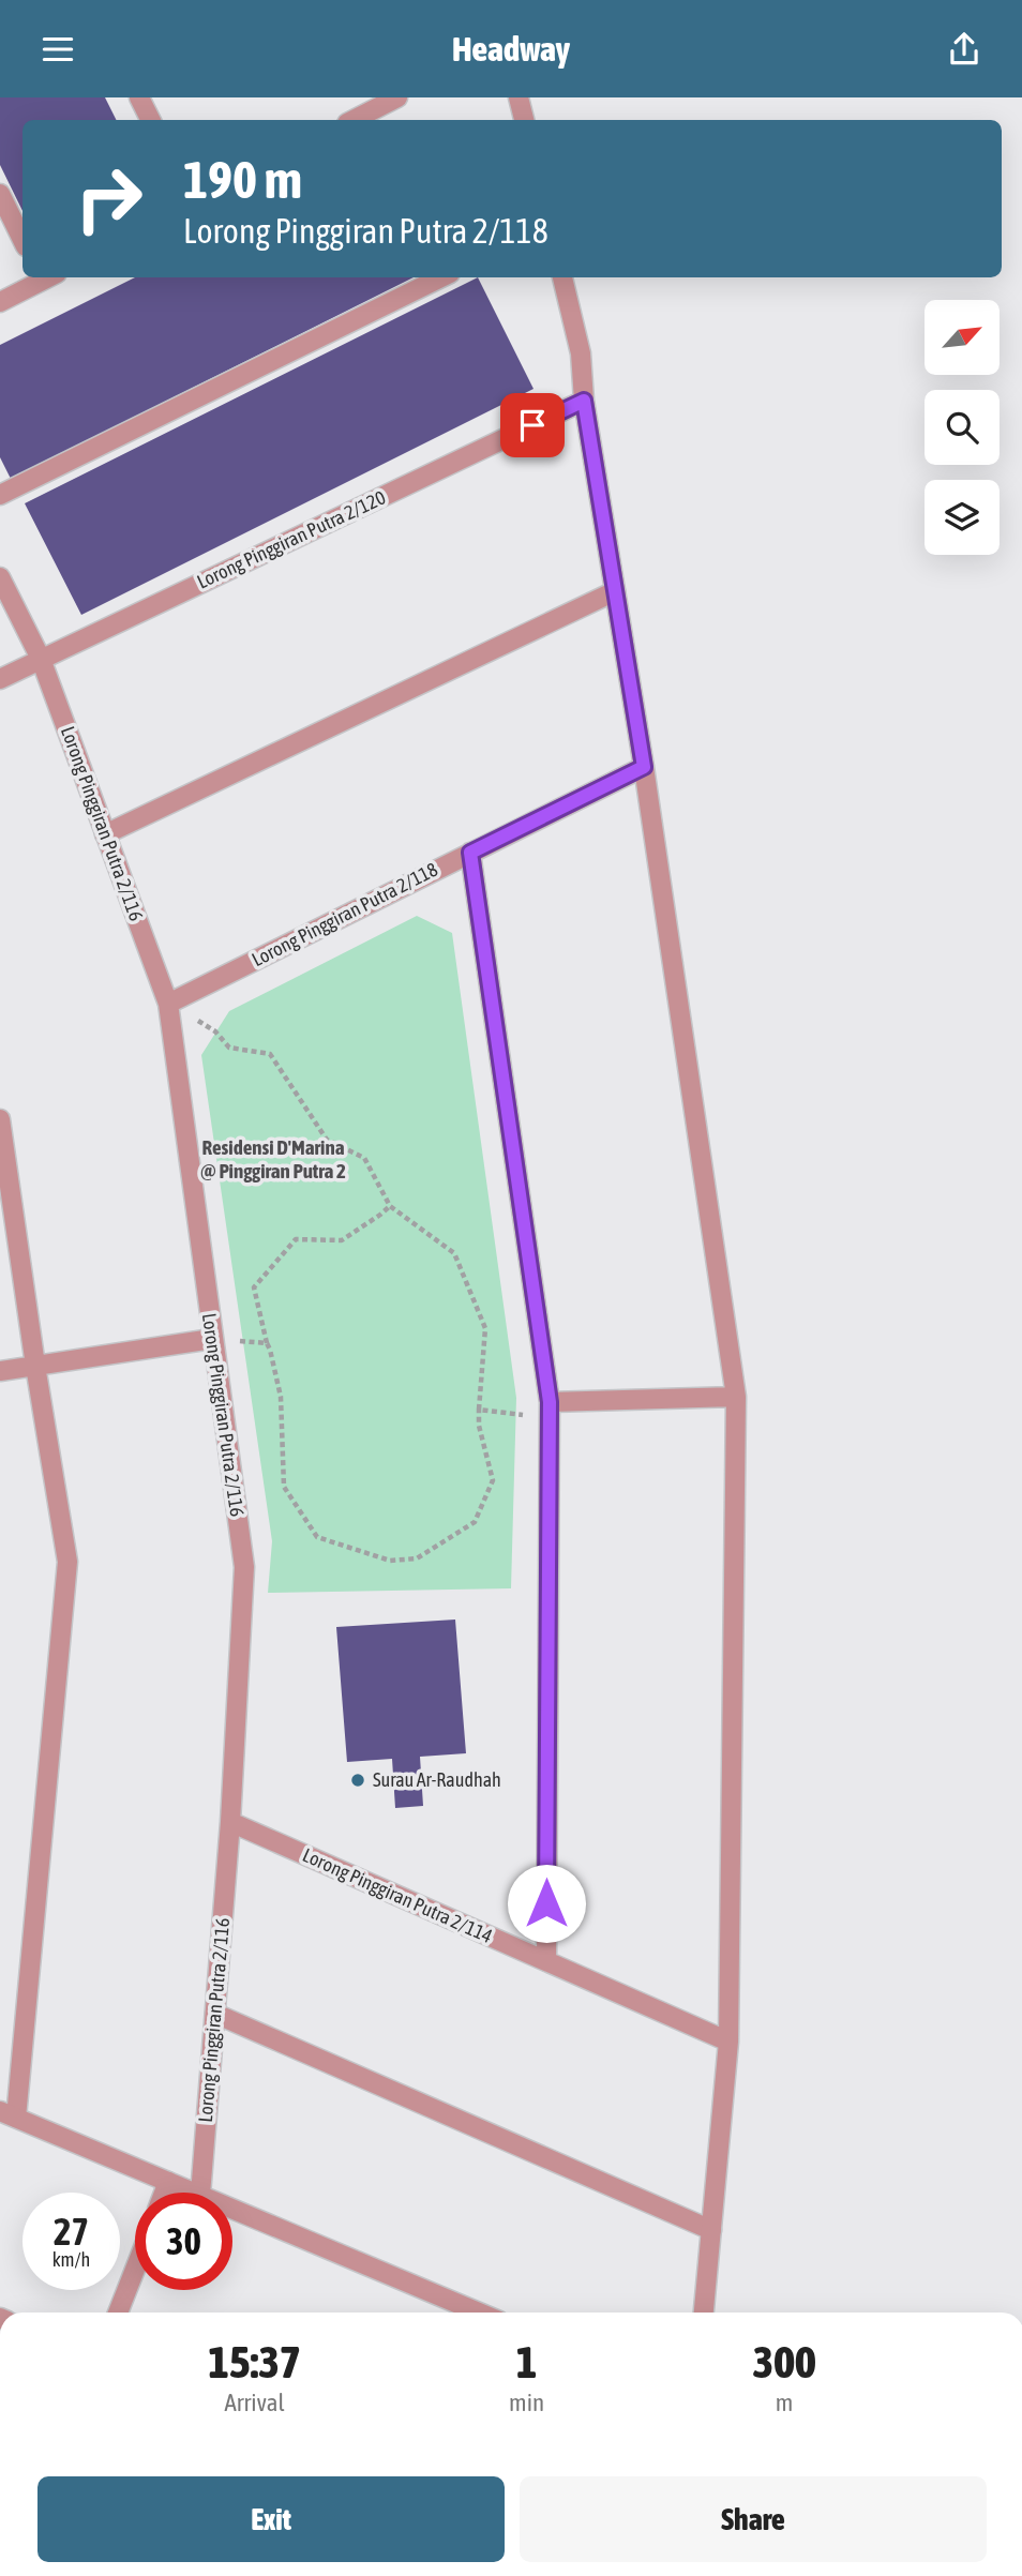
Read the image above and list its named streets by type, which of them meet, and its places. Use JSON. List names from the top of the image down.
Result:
{
  "streets": {
    "street": [
      "Lorong Pinggiran Putra 2/120",
      "Lorong Pinggiran Putra 2/116",
      "Lorong Pinggiran Putra 2/118",
      "Lorong Pinggiran Putra 2/114"
    ]
  },
  "crossings": [
    ["Lorong Pinggiran Putra 2/120", "Lorong Pinggiran Putra 2/116"],
    ["Lorong Pinggiran Putra 2/116", "Lorong Pinggiran Putra 2/118"],
    ["Lorong Pinggiran Putra 2/116", "Lorong Pinggiran Putra 2/114"]
  ],
  "districts": ["Residensi D'Marina @ Pinggiran Putra 2"],
  "places": ["Surau Ar-Raudhah"],
  "north": "top right",
  "page": {
    "header": "Headway",
    "turn": ["190 m", "Lorong Pinggiran Putra 2/118"],
    "speed": "27 km/h",
    "limit": "30",
    "eta": [
      "15:37",
      "Arrival",
      "1",
      "min",
      "300",
      "m"
    ],
    "buttons": ["Exit", "Share"]
  }
}
